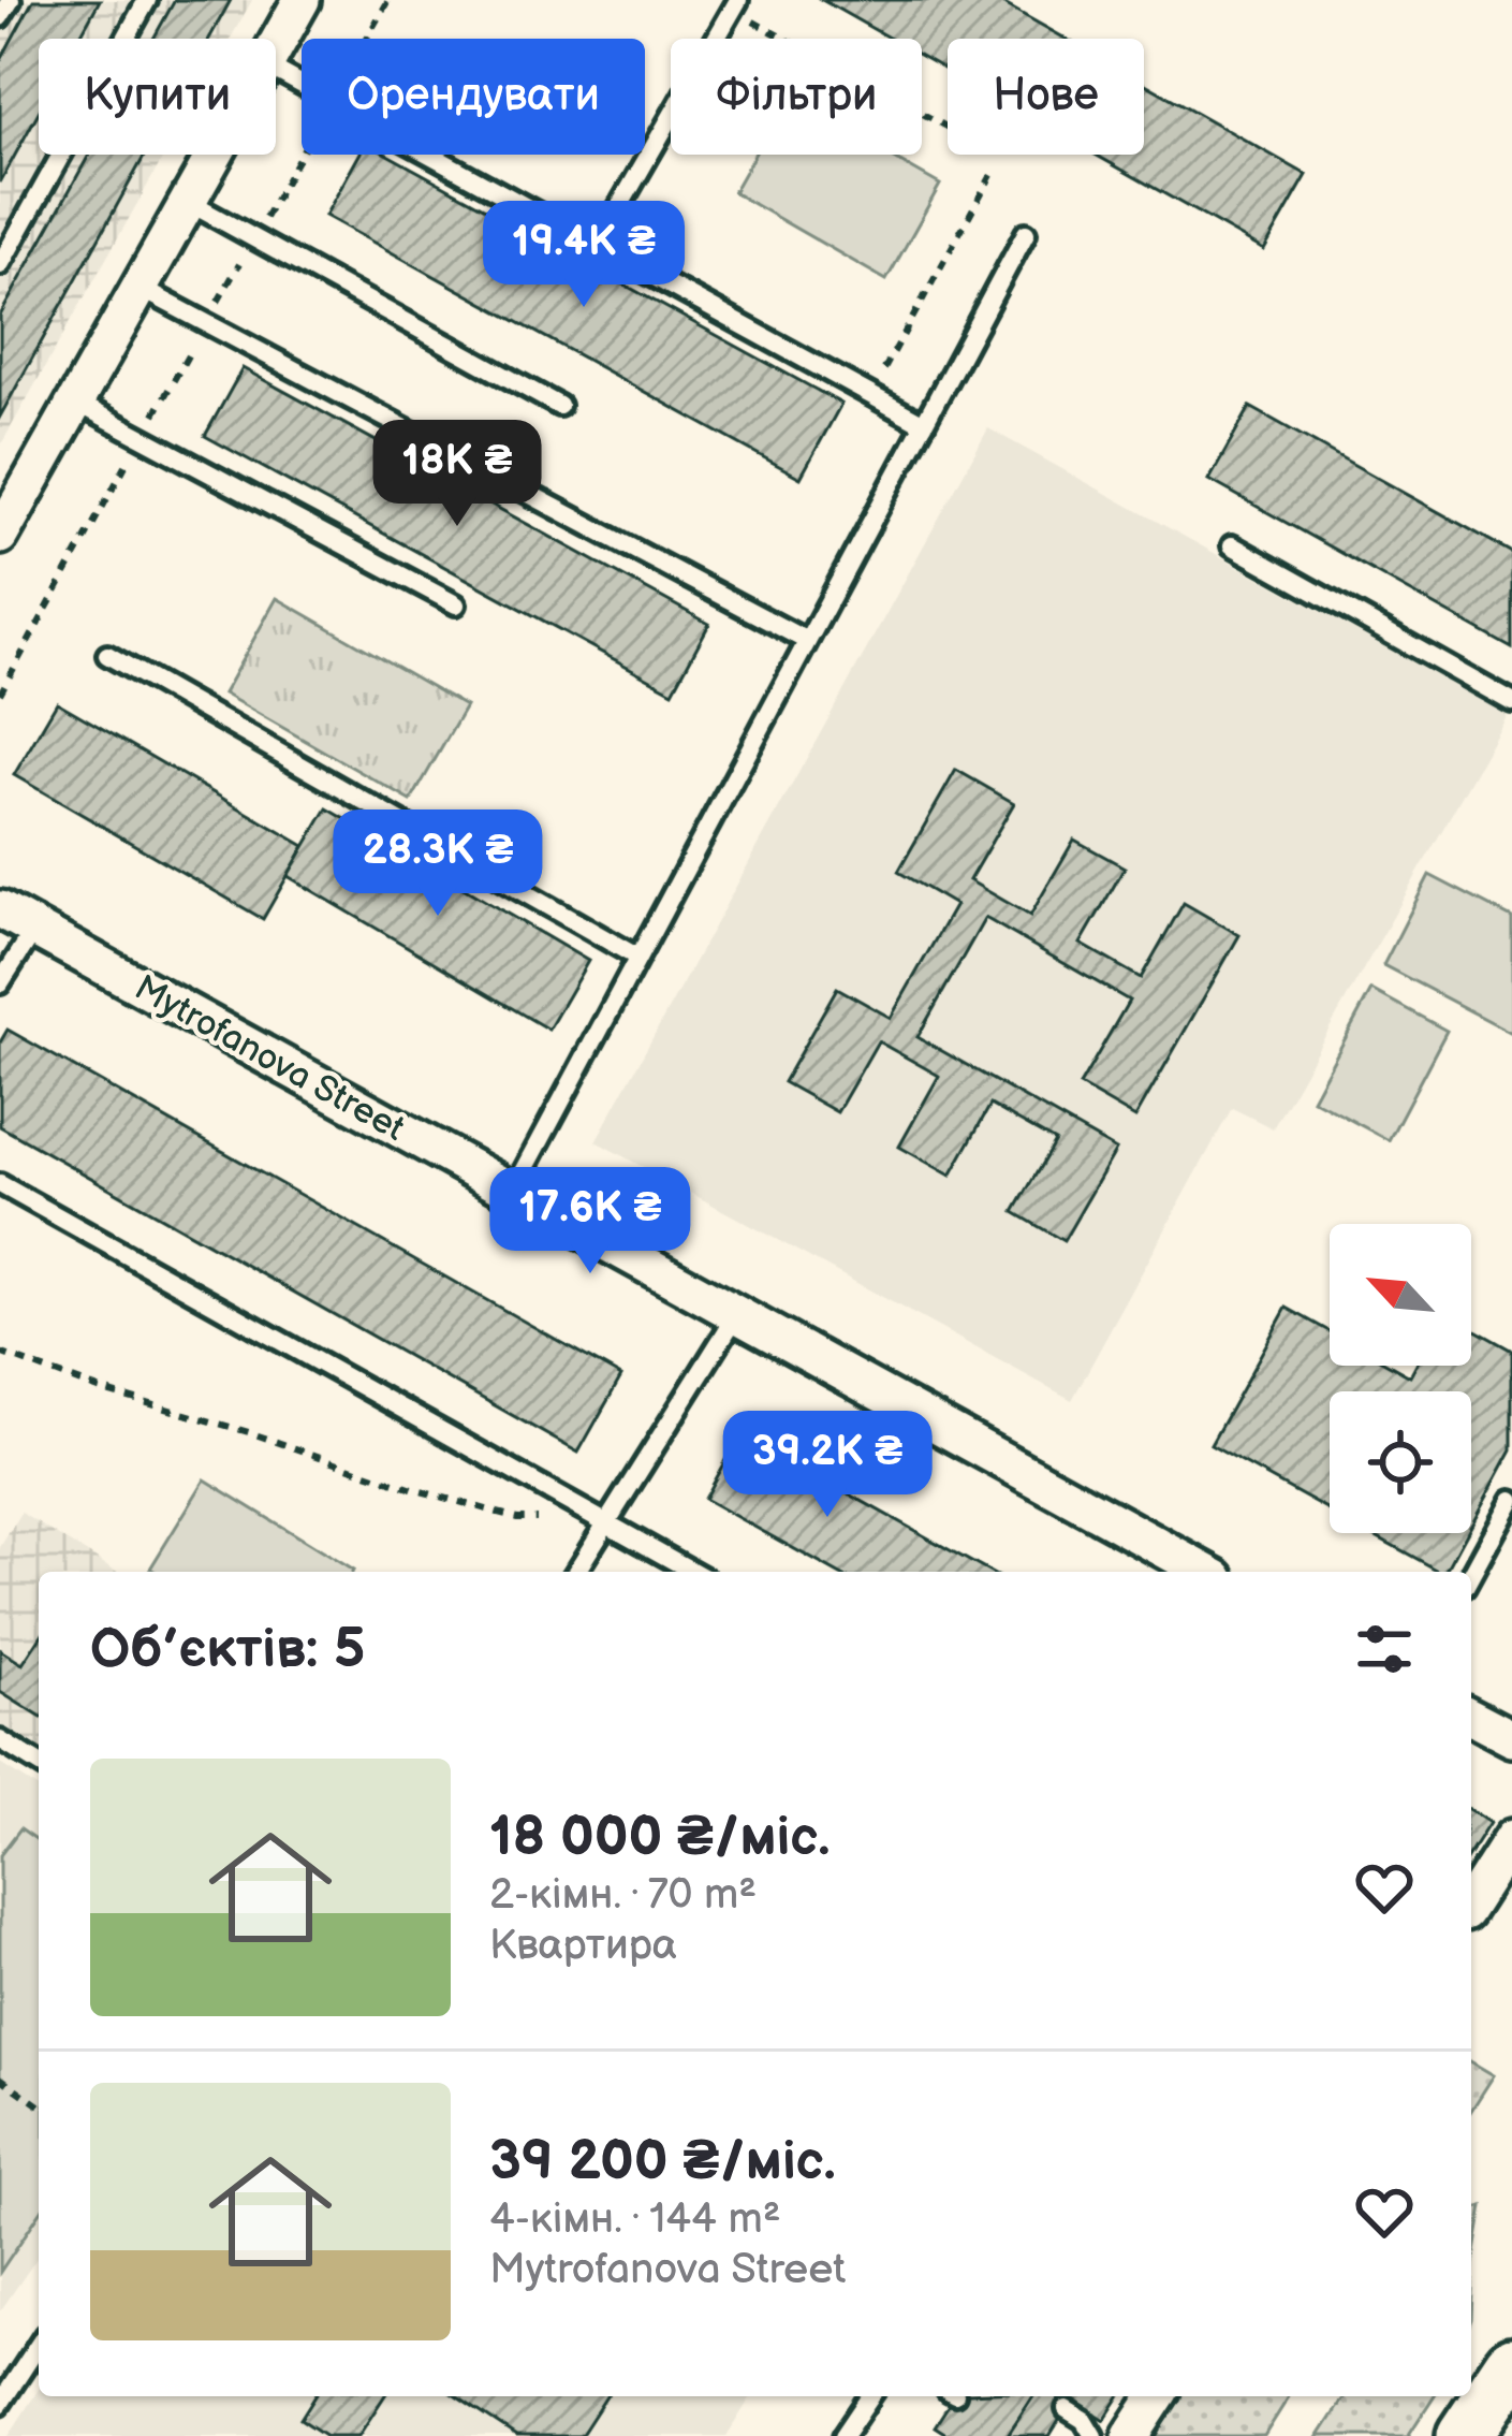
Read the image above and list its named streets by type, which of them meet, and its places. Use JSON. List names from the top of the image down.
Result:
{
  "streets": {
    "street": ["Mytrofanova Street"]
  },
  "north": "top left",
  "page": {
    "chip": [
      "Купити",
      "Орендувати",
      "Фільтри",
      "Нове"
    ],
    "price": [
      "19.4K ₴",
      "18K ₴",
      "28.3K ₴",
      "17.6K ₴",
      "39.2K ₴"
    ],
    "heading": "Об’єктів: 5",
    "list": [
      {
        "name": "18 000 ₴/міс.",
        "note": "2-кімн. · 70 m² · Квартира"
      },
      {
        "name": "39 200 ₴/міс.",
        "note": "4-кімн. · 144 m² · Mytrofanova Street"
      }
    ]
  }
}
